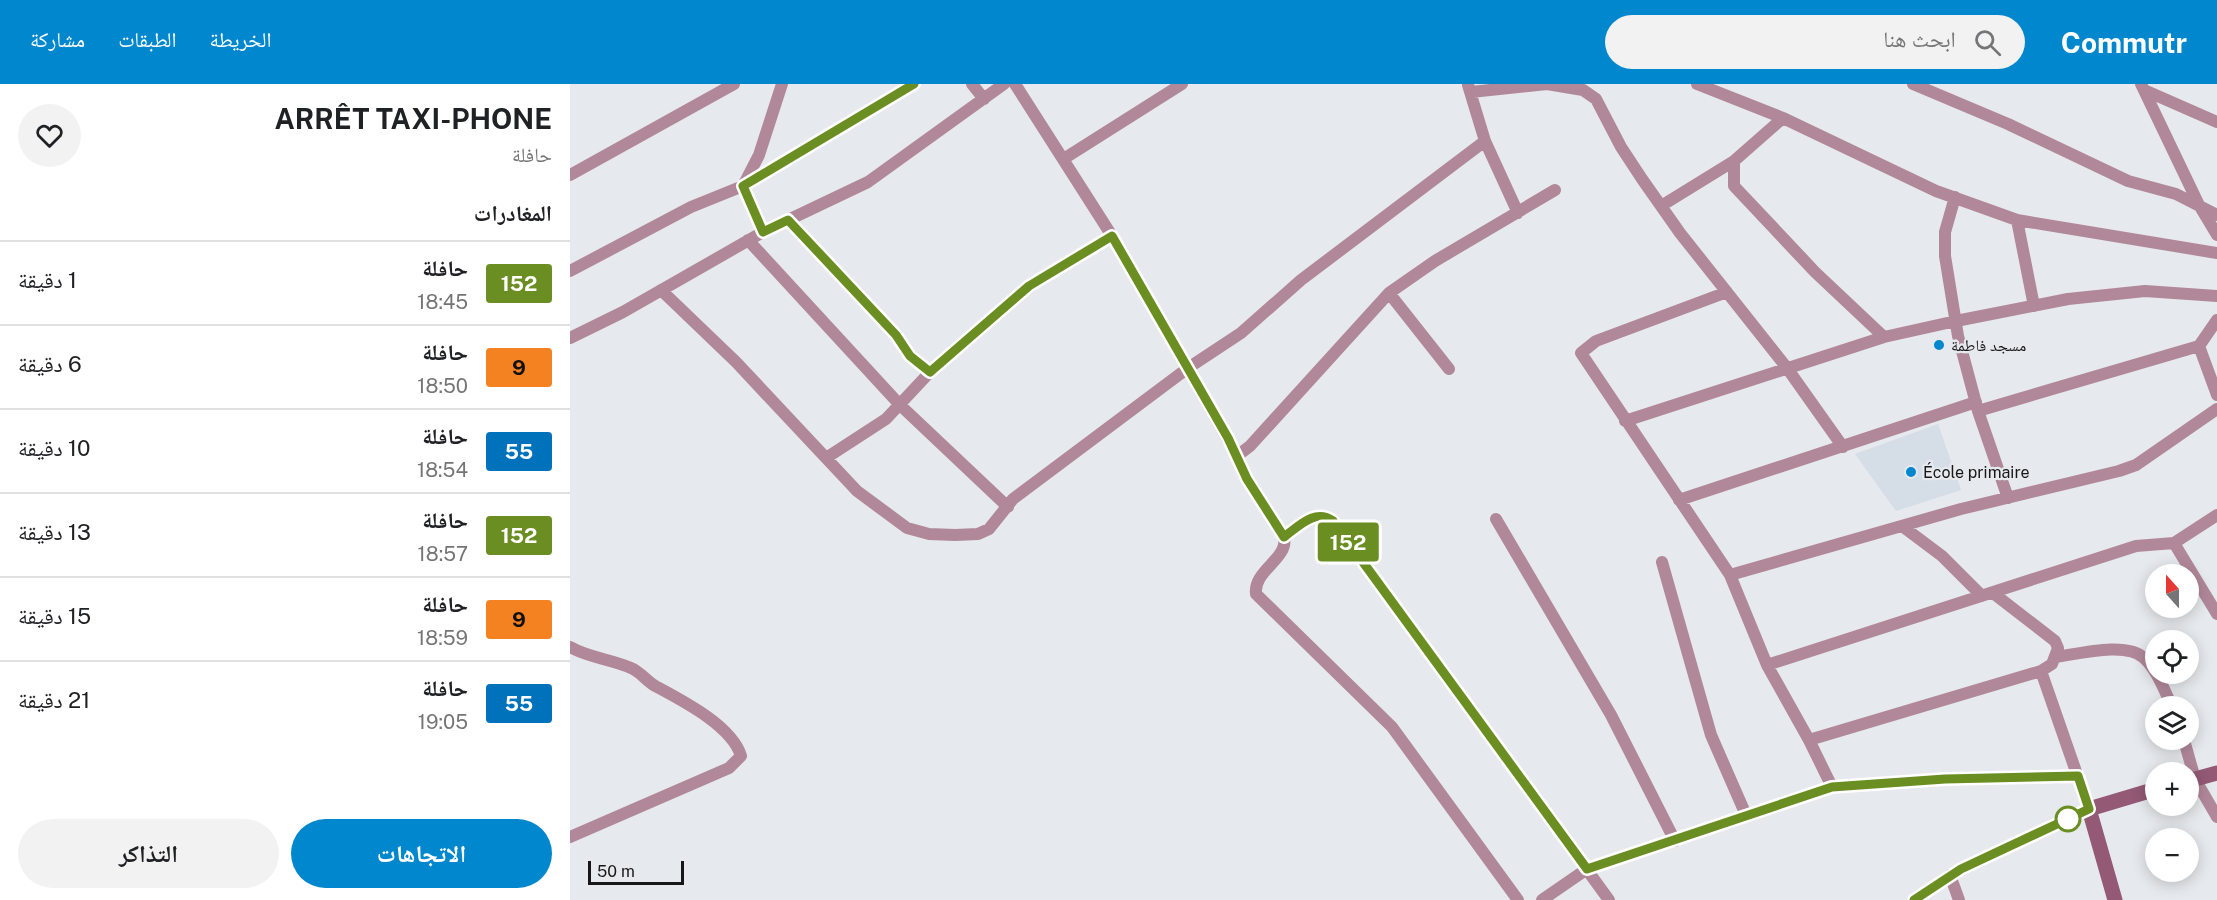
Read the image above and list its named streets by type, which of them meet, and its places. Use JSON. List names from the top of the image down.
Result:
{
  "places": ["مسجد فاطمة", "École primaire"],
  "lines": ["bus line 152"],
  "scale_bar": "50 m",
  "north": "top",
  "page": {
    "header": "Commutr",
    "search": "ابحث هنا",
    "nav": ["الخريطة", "الطبقات", "مشاركة"],
    "on_map": "152",
    "heading": [
      ["ARRÊT TAXI-PHONE", "حافلة"],
      "المغادرات"
    ],
    "list": [
      {
        "mark": "152",
        "name": "حافلة",
        "note": "18:45",
        "value": "1 دقيقة"
      },
      {
        "mark": "9",
        "name": "حافلة",
        "note": "18:50",
        "value": "6 دقيقة"
      },
      {
        "mark": "55",
        "name": "حافلة",
        "note": "18:54",
        "value": "10 دقيقة"
      },
      {
        "mark": "152",
        "name": "حافلة",
        "note": "18:57",
        "value": "13 دقيقة"
      },
      {
        "mark": "9",
        "name": "حافلة",
        "note": "18:59",
        "value": "15 دقيقة"
      },
      {
        "mark": "55",
        "name": "حافلة",
        "note": "19:05",
        "value": "21 دقيقة"
      }
    ],
    "map_buttons": ["+", "−"],
    "buttons": ["الاتجاهات", "التذاكر"],
    "scale": "50 m"
  }
}
